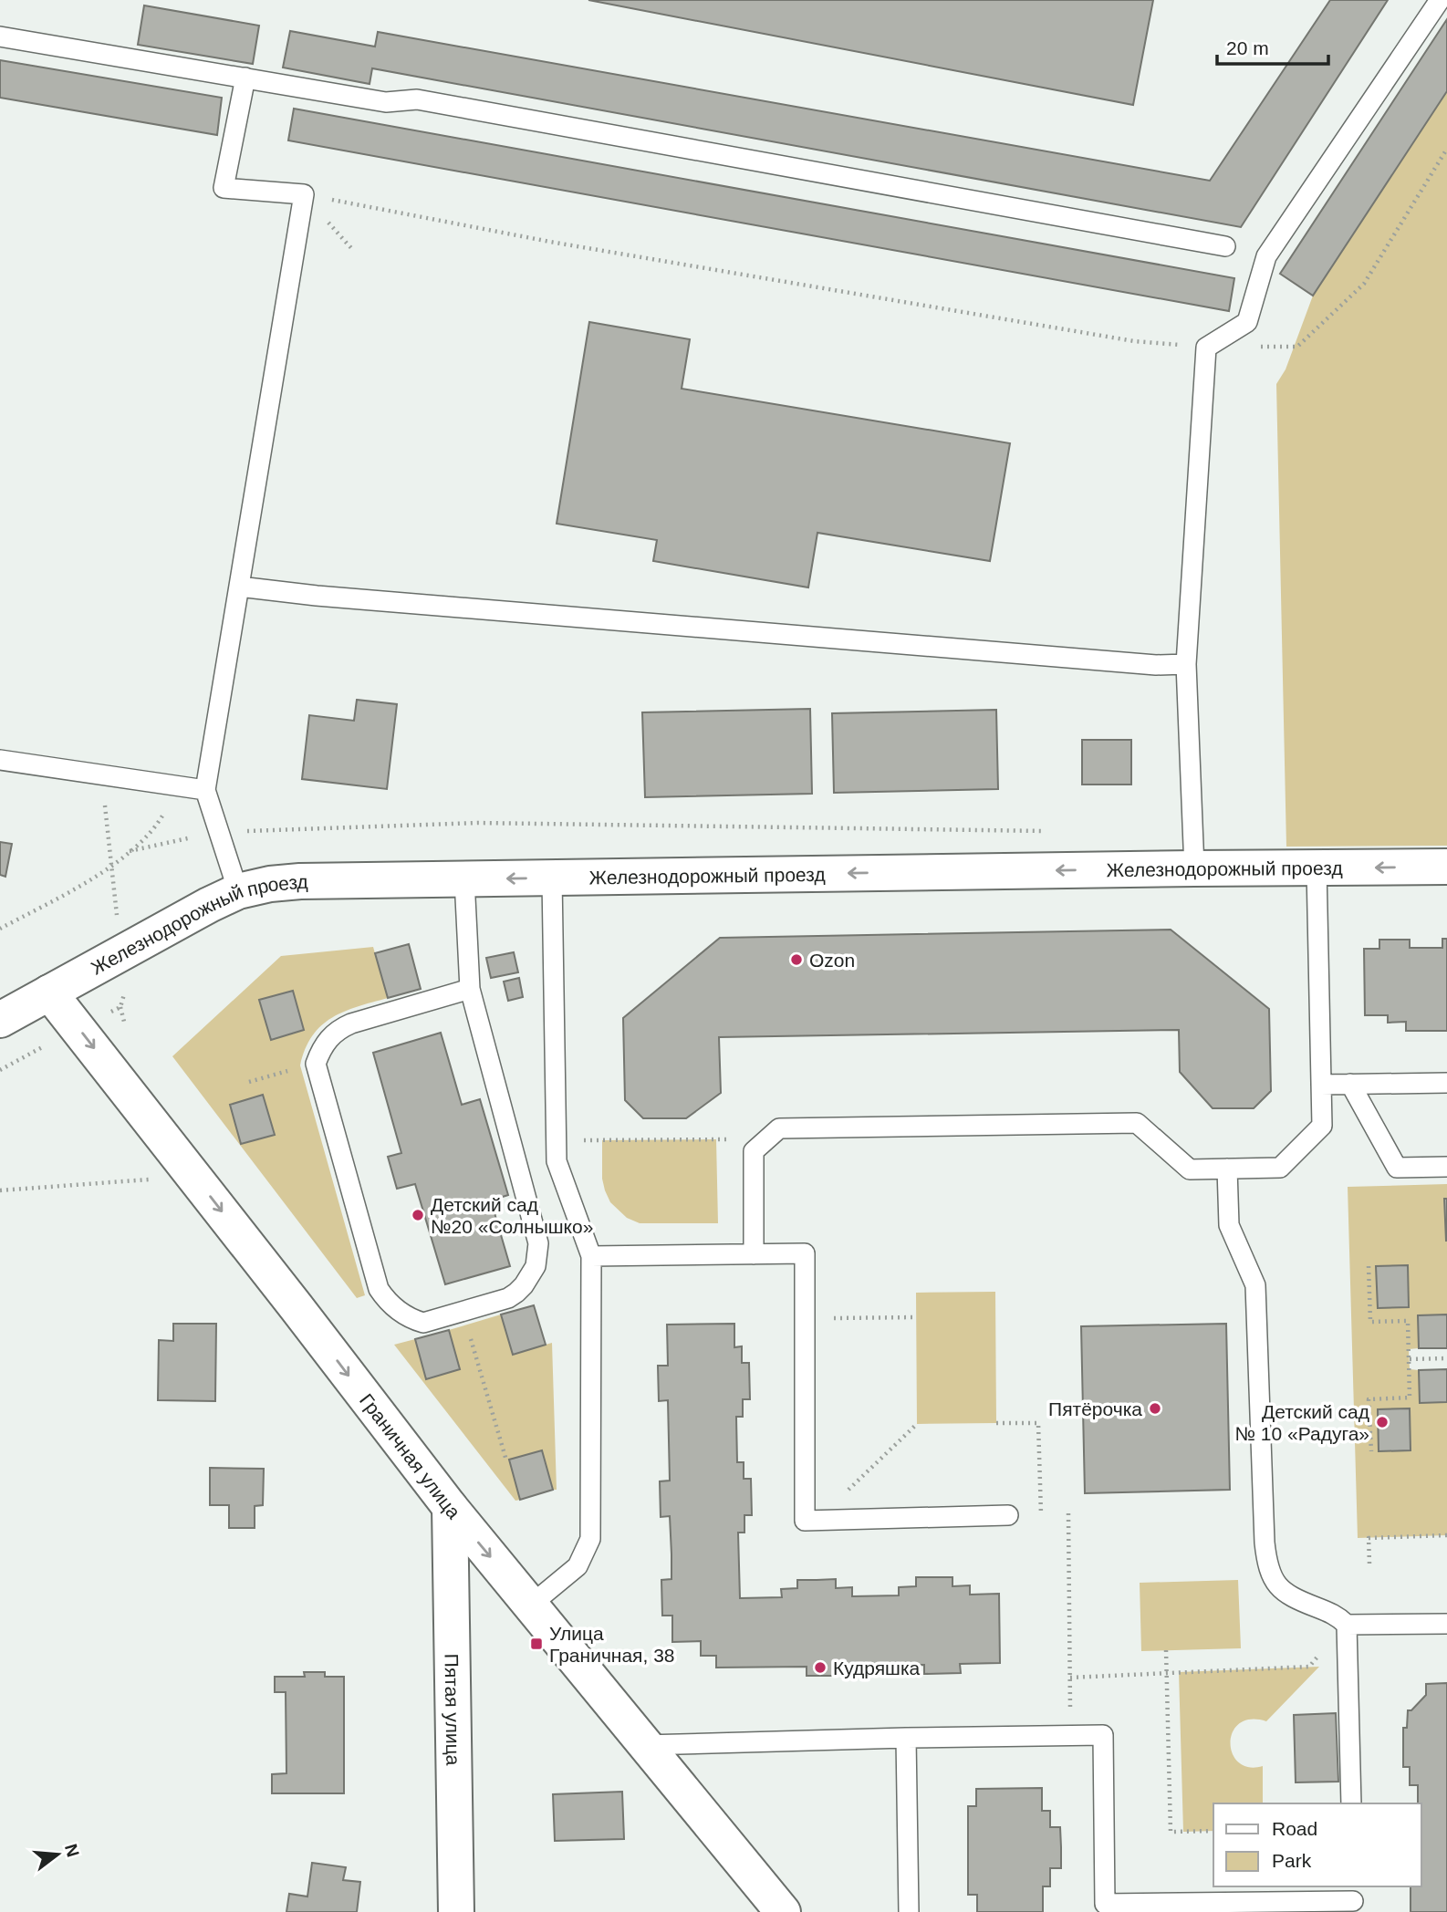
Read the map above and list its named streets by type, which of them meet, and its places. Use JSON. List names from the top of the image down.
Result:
{
  "streets": {
    "street": ["Железнодорожный проезд", "Граничная улица", "Пятая улица"]
  },
  "crossings": [
    ["Железнодорожный проезд", "Граничная улица"],
    ["Граничная улица", "Пятая улица"]
  ],
  "one_way": ["Железнодорожный проезд", "Граничная улица"],
  "places": {
    "other": [
      "Ozon",
      "Детский сад №20 «Солнышко»",
      "Пятёрочка",
      "Детский сад № 10 «Радуга»",
      "Кудряшка"
    ],
    "transit": ["Улица Граничная, 38"]
  },
  "legend": ["Road", "Park"],
  "scale_bar": "20 m",
  "north": "right"
}
